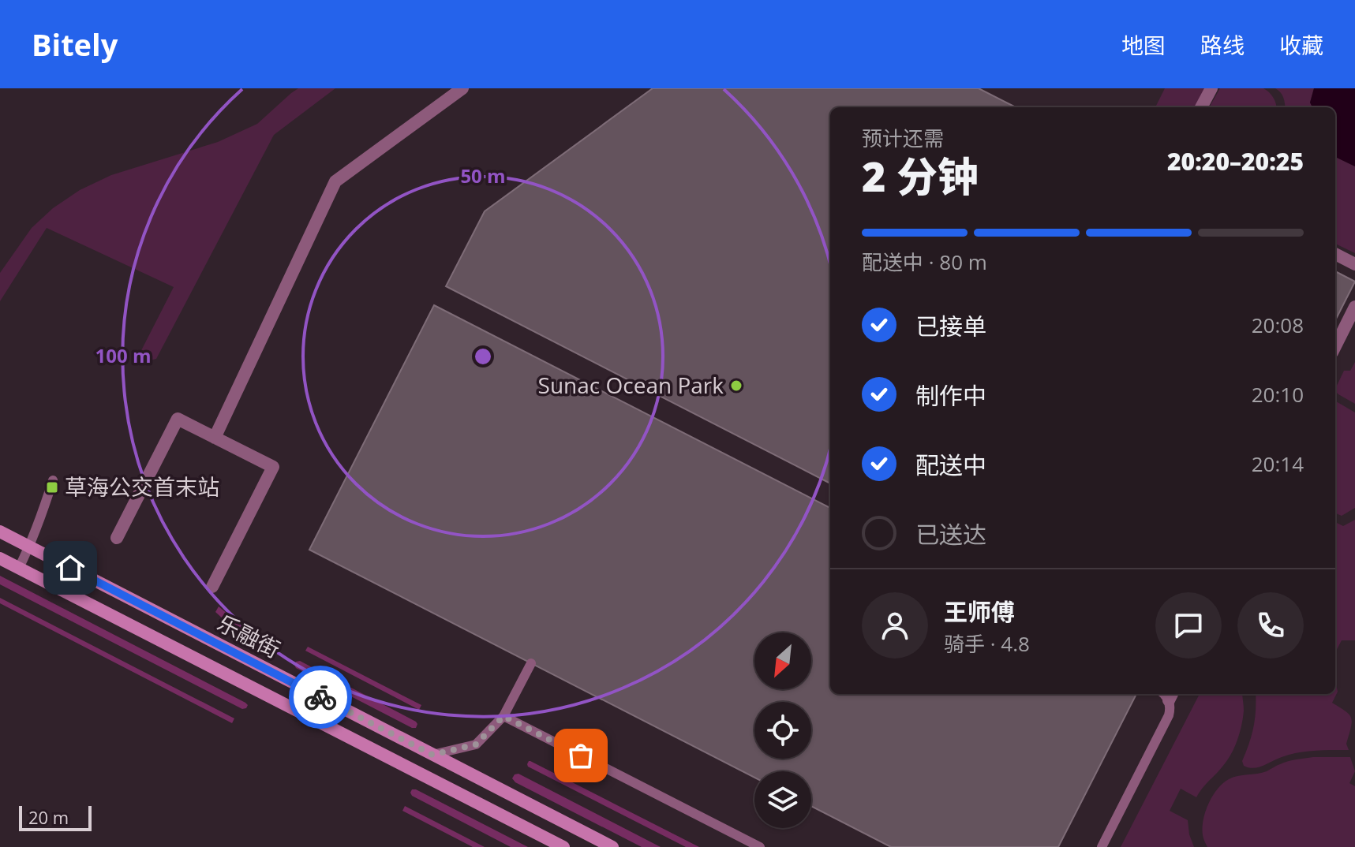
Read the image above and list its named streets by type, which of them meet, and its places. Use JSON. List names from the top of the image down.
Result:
{
  "streets": {
    "street": ["乐融街"]
  },
  "places": {
    "other": ["Sunac Ocean Park"],
    "transit": ["草海公交首末站"]
  },
  "scale_bar": "20 m",
  "north": "bottom left",
  "page": {
    "header": "Bitely",
    "nav": ["地图", "路线", "收藏"],
    "heading": ["2 分钟", "预计还需", "20:20–20:25"],
    "panel": ["王师傅", "骑手 · 4.8"],
    "bar": "配送中 · 80 m",
    "list": [
      ["已接单", "20:08"],
      ["制作中", "20:10"],
      ["配送中", "20:14"],
      "已送达"
    ],
    "scale": "20 m"
  },
  "rings": ["50 m", "100 m"]
}
